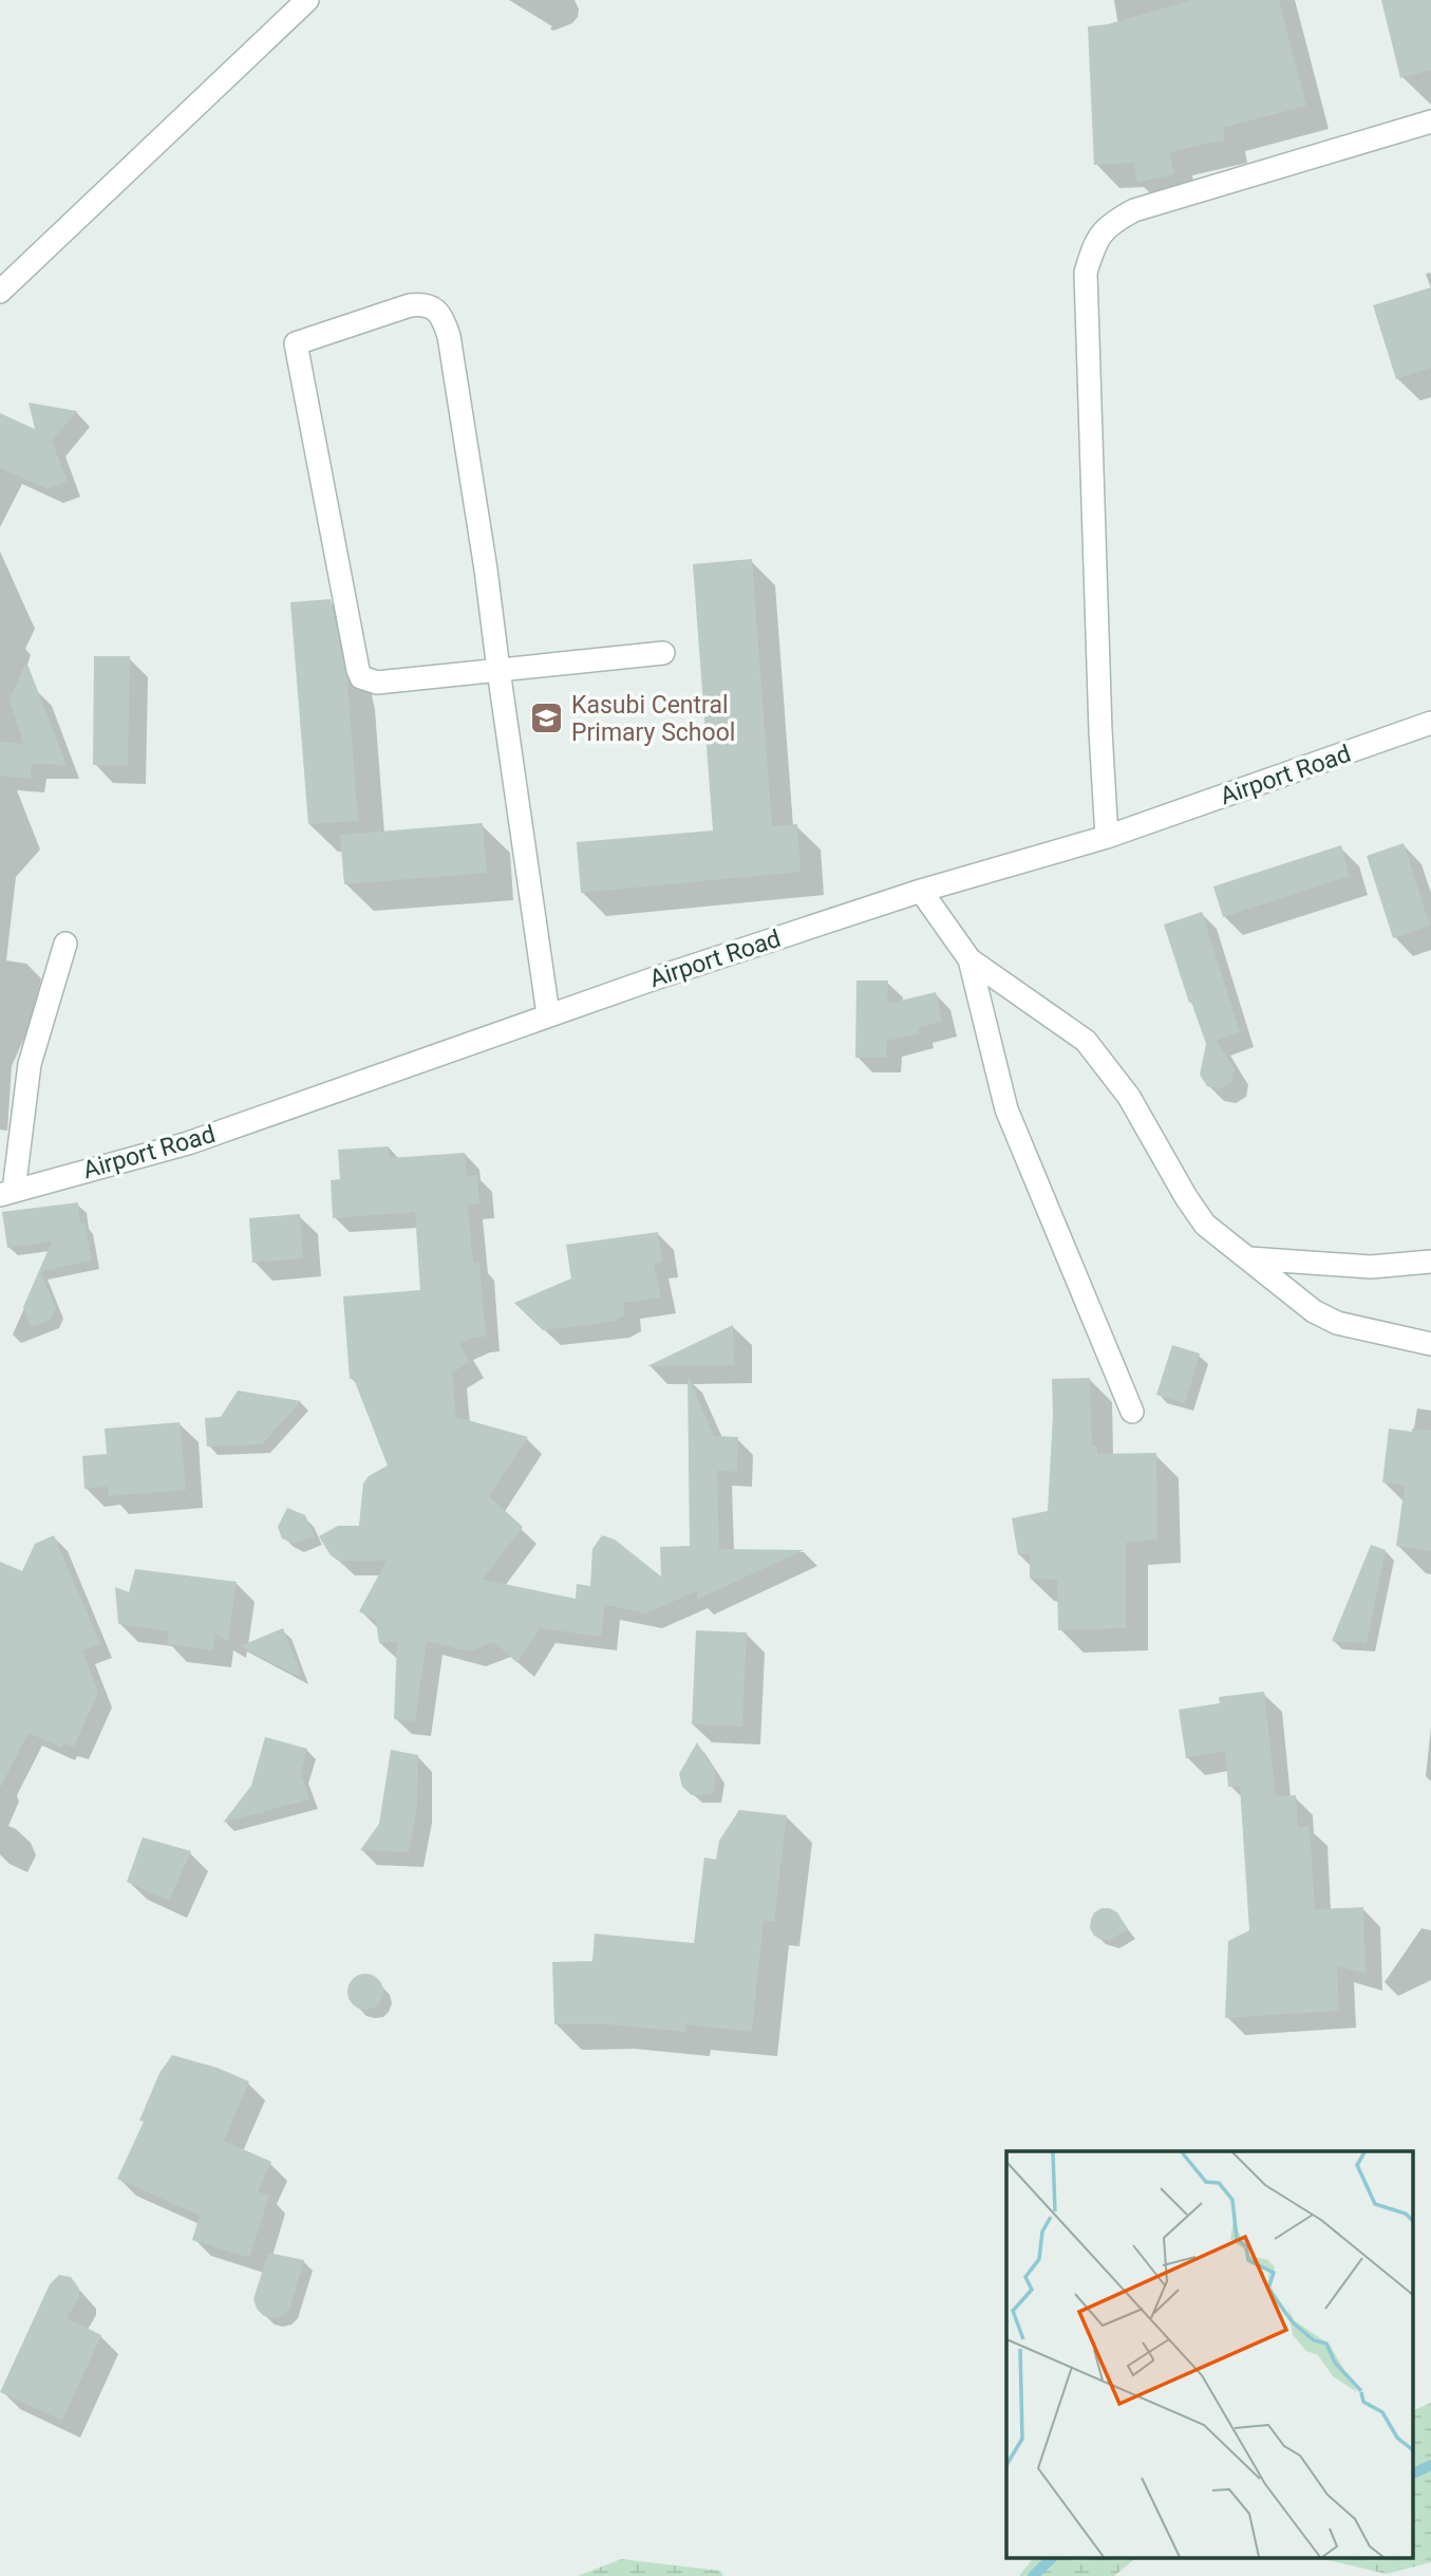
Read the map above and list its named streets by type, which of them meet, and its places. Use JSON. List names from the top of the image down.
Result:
{
  "streets": {
    "street": ["Airport Road"]
  },
  "places": {
    "school or university": ["Kasubi Central Primary School"]
  }
}
